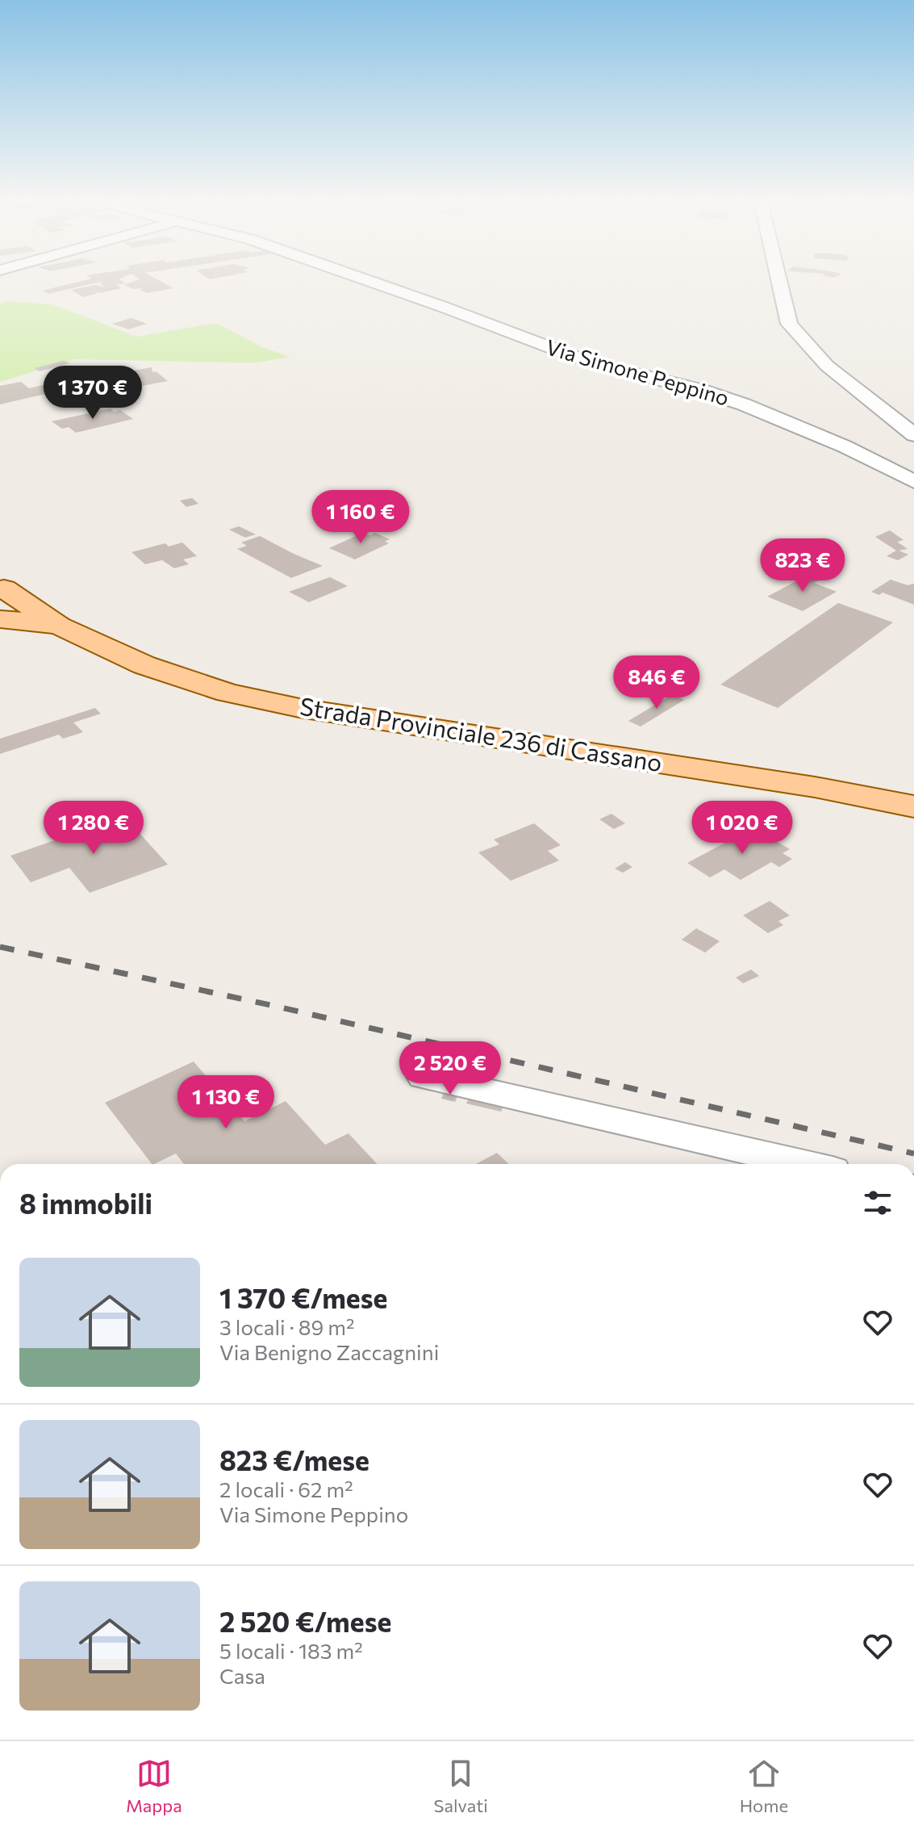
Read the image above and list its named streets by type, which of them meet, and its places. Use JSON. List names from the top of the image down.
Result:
{
  "streets": {
    "main road": ["Strada Provinciale 236 di Cassano"],
    "street": ["Via Simone Peppino"]
  },
  "page": {
    "price": [
      "1 370 €",
      "1 160 €",
      "823 €",
      "846 €",
      "1 280 €",
      "1 020 €",
      "2 520 €",
      "1 130 €"
    ],
    "heading": "8 immobili",
    "list": [
      {
        "name": "1 370 €/mese",
        "note": "3 locali · 89 m² · Via Benigno Zaccagnini"
      },
      {
        "name": "823 €/mese",
        "note": "2 locali · 62 m² · Via Simone Peppino"
      },
      {
        "name": "2 520 €/mese",
        "note": "5 locali · 183 m² · Casa"
      }
    ],
    "tabs": ["Mappa", "Salvati", "Home"]
  }
}
